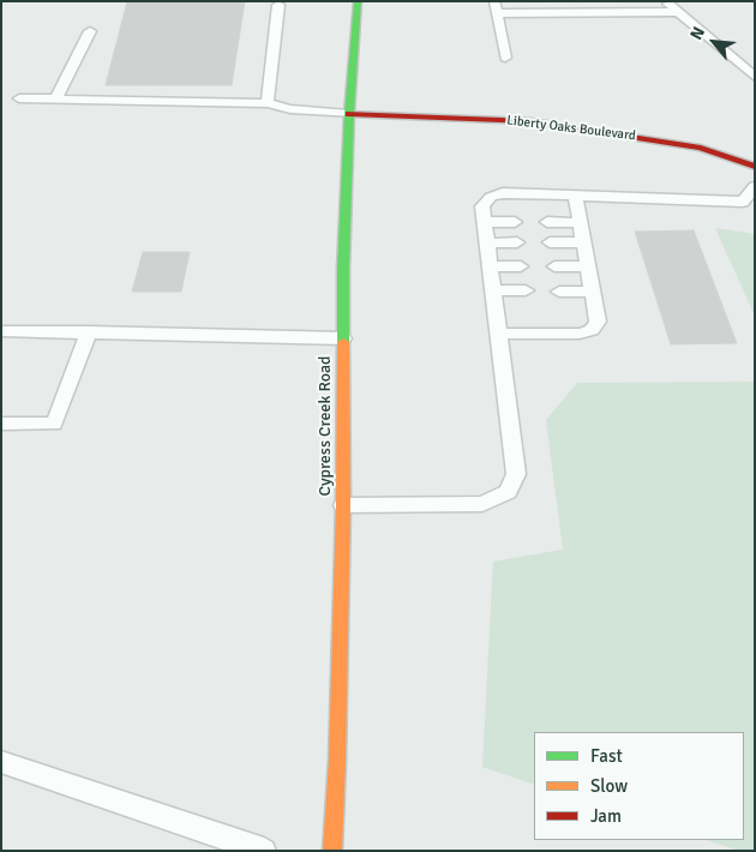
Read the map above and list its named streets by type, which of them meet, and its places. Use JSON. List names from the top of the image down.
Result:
{
  "streets": {
    "main road": ["Liberty Oaks Boulevard", "Cypress Creek Road"]
  },
  "crossings": [
    ["Liberty Oaks Boulevard", "Cypress Creek Road"]
  ],
  "legend": ["Fast", "Slow", "Jam"],
  "north": "top left"
}
